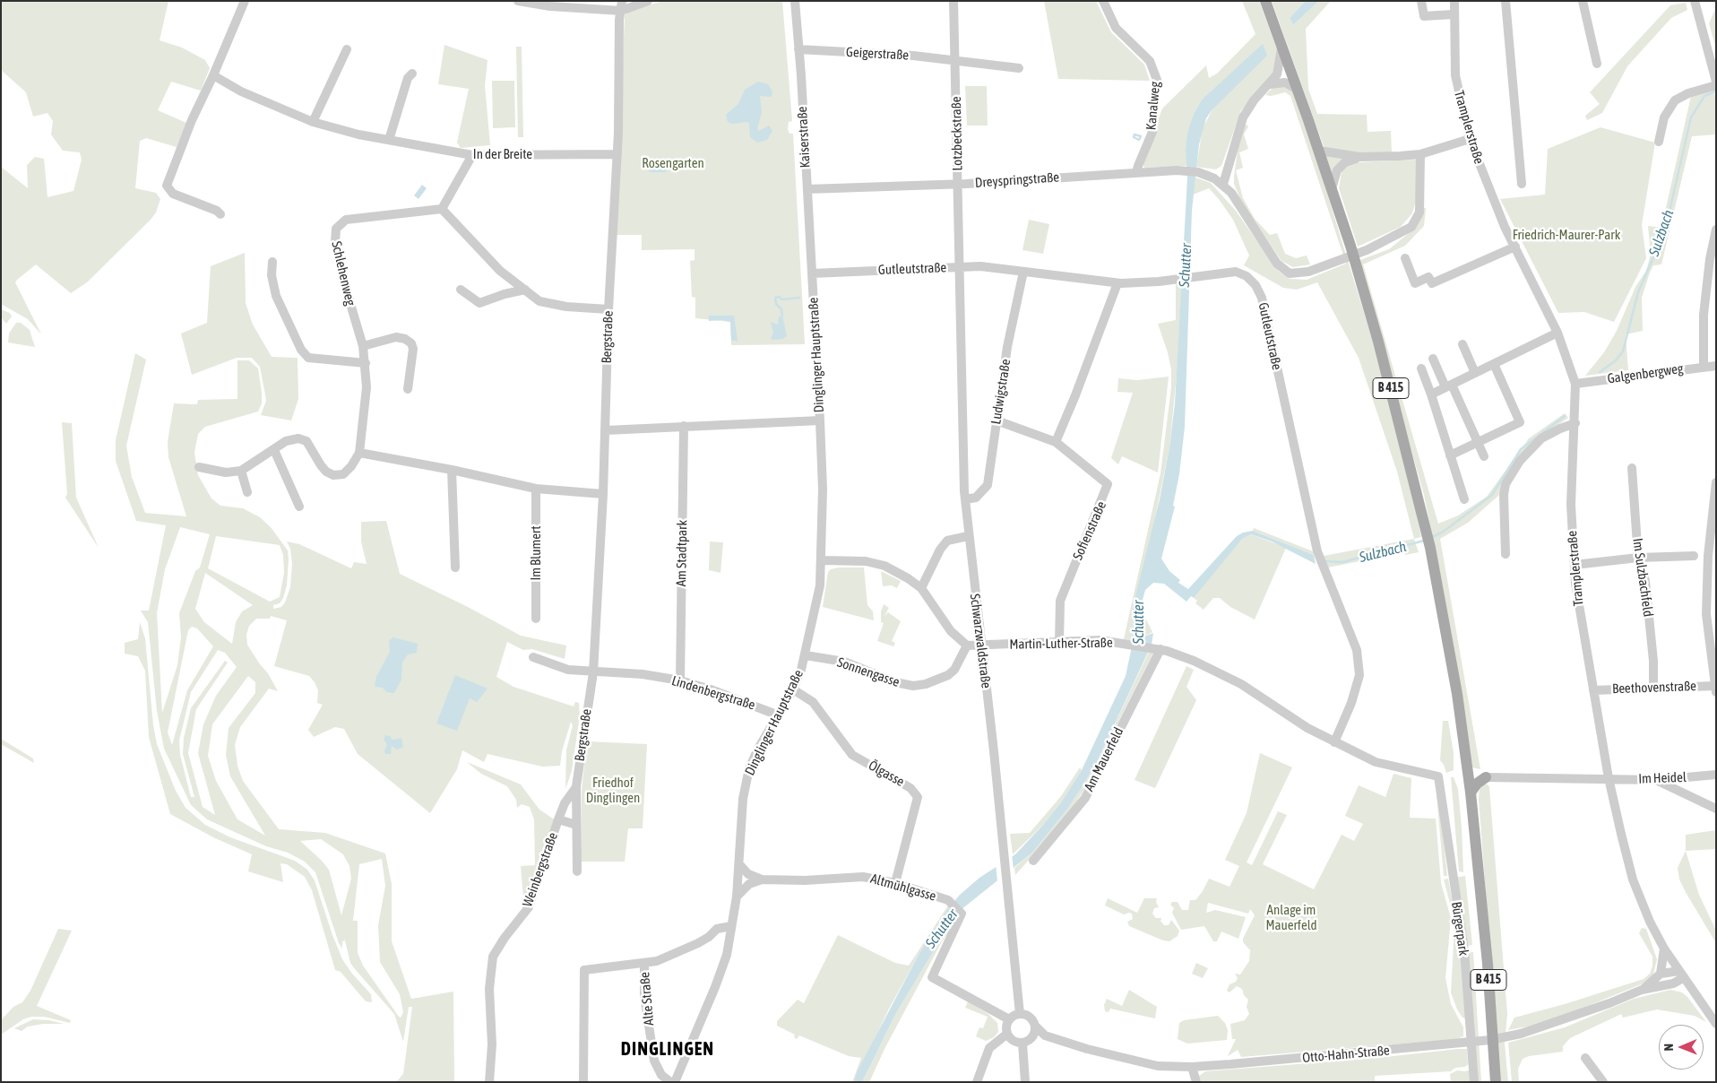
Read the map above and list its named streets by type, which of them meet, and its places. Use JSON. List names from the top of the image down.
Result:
{
  "streets": {
    "main road": ["B 415"],
    "street": [
      "Geigerstraße",
      "Kanalweg",
      "Tramplerstraße",
      "Lotzbeckstraße",
      "Kaiserstraße",
      "In der Breite",
      "Dreyspringstraße",
      "Gutleutstraße",
      "Schlehenweg",
      "Bergstraße",
      "Dinglinger Hauptstraße",
      "Galgenbergweg",
      "Ludwigstraße",
      "Sofienstraße",
      "Im Blumert",
      "Am Stadtpark",
      "Im Sulzbachfeld",
      "Schwarzwaldstraße",
      "Martin-Luther-Straße",
      "Sonnengasse",
      "Beethovenstraße",
      "Lindenbergstraße",
      "Am Mauerfeld",
      "Ölgasse",
      "Im Heidel",
      "Weinbergstraße",
      "Altmühlgasse",
      "Bürgerpark",
      "Alte Straße",
      "Otto-Hahn-Straße"
    ]
  },
  "crossings": [
    ["Geigerstraße", "Lotzbeckstraße"],
    ["Geigerstraße", "Kaiserstraße"],
    ["Kanalweg", "Dreyspringstraße"],
    ["Tramplerstraße", "Galgenbergweg"],
    ["Tramplerstraße", "Beethovenstraße"],
    ["Tramplerstraße", "Im Heidel"],
    ["Tramplerstraße", "Otto-Hahn-Straße"],
    ["Lotzbeckstraße", "Dreyspringstraße"],
    ["Lotzbeckstraße", "Gutleutstraße"],
    ["Lotzbeckstraße", "Schwarzwaldstraße"],
    ["Kaiserstraße", "Dreyspringstraße"],
    ["Kaiserstraße", "Gutleutstraße"],
    ["Kaiserstraße", "Dinglinger Hauptstraße"],
    ["In der Breite", "Bergstraße"],
    ["Gutleutstraße", "Dinglinger Hauptstraße"],
    ["Gutleutstraße", "Ludwigstraße"],
    ["Gutleutstraße", "Schwarzwaldstraße"],
    ["Gutleutstraße", "Martin-Luther-Straße"],
    ["Bergstraße", "Lindenbergstraße"],
    ["Bergstraße", "Weinbergstraße"],
    ["Dinglinger Hauptstraße", "Sonnengasse"],
    ["Dinglinger Hauptstraße", "Lindenbergstraße"],
    ["Dinglinger Hauptstraße", "Ölgasse"],
    ["Dinglinger Hauptstraße", "Altmühlgasse"],
    ["Dinglinger Hauptstraße", "Alte Straße"],
    ["Ludwigstraße", "Sofienstraße"],
    ["Ludwigstraße", "Schwarzwaldstraße"],
    ["Sofienstraße", "Martin-Luther-Straße"],
    ["Am Stadtpark", "Lindenbergstraße"],
    ["Im Sulzbachfeld", "Beethovenstraße"],
    ["Schwarzwaldstraße", "Martin-Luther-Straße"],
    ["Schwarzwaldstraße", "Altmühlgasse"],
    ["Schwarzwaldstraße", "Otto-Hahn-Straße"],
    ["Martin-Luther-Straße", "Sonnengasse"],
    ["Martin-Luther-Straße", "Am Mauerfeld"],
    ["Martin-Luther-Straße", "Bürgerpark"],
    ["Ölgasse", "Altmühlgasse"],
    ["Altmühlgasse", "Otto-Hahn-Straße"]
  ],
  "districts": ["DINGLINGEN"],
  "water": ["Sulzbach", "Schutter"],
  "parks": [
    "Rosengarten",
    "Friedrich-Maurer-Park",
    "Friedhof Dinglingen",
    "Anlage im Mauerfeld"
  ],
  "north": "left"
}
